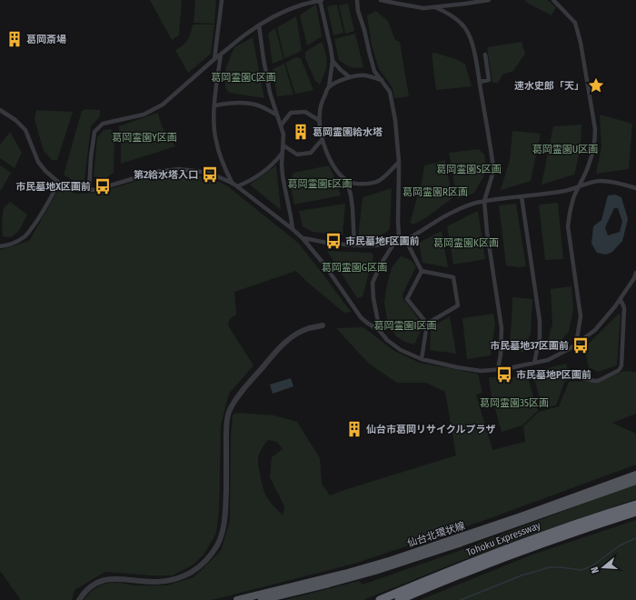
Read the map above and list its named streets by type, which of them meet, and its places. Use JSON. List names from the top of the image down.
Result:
{
  "streets": {
    "highway": ["Tohoku Expressway"],
    "main road": ["仙台北環状線"]
  },
  "parks": [
    "葛岡霊園C区画",
    "葛岡霊園Y区画",
    "葛岡霊園U区画",
    "葛岡霊園S区画",
    "葛岡霊園E区画",
    "葛岡霊園R区画",
    "葛岡霊園K区画",
    "葛岡霊園G区画",
    "葛岡霊園I区画",
    "葛岡霊園35区画"
  ],
  "places": {
    "building": ["葛岡斎場", "葛岡霊園給水塔", "仙台市葛岡リサイクルプラザ"],
    "place": ["速水史郎「天」"],
    "bus stop": [
      "第2給水塔入口",
      "市民墓地X区画前",
      "市民墓地F区画前",
      "市民墓地37区画前",
      "市民墓地P区画前"
    ]
  },
  "north": "left"
}
